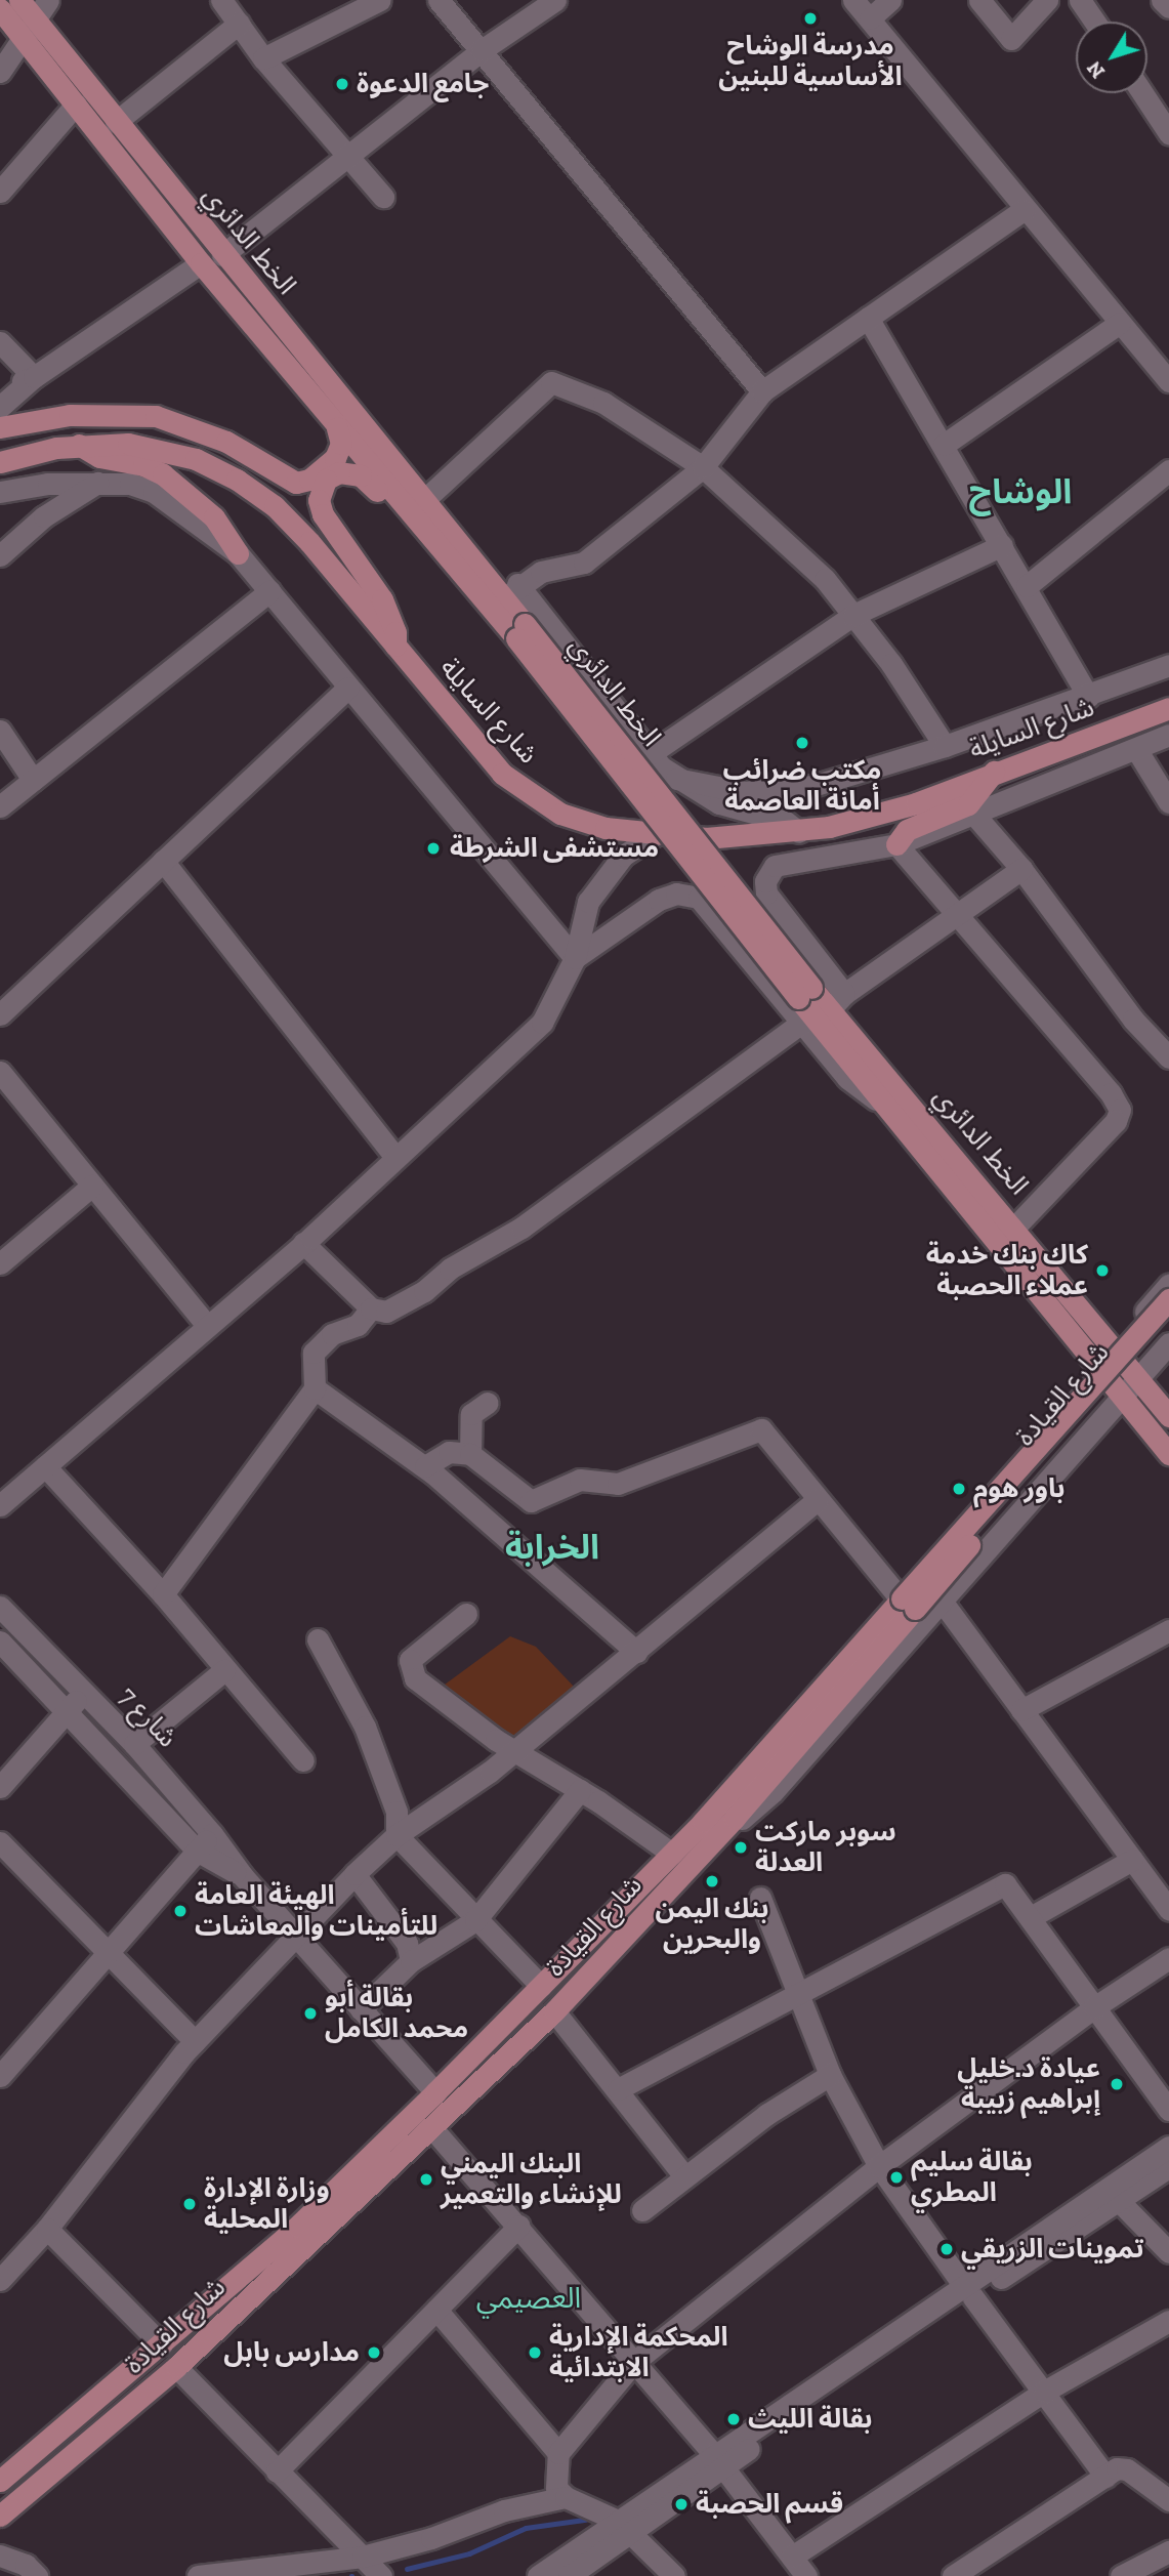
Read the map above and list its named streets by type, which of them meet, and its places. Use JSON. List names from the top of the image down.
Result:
{
  "streets": {
    "main road": ["الخط الدائري", "شارع السايلة", "شارع القيادة"],
    "street": ["شارع 7"]
  },
  "crossings": [
    ["شارع القيادة", "شارع 7"]
  ],
  "districts": ["الوشاح", "الخرابة", "العصيمي"],
  "places": [
    "مدرسة الوشاح الأساسية للبنين",
    "جامع الدعوة",
    "مكتب ضرائب أمانة العاصمة",
    "مستشفى الشرطة",
    "كاك بنك خدمة عملاء الحصبة",
    "باور هوم",
    "سوبر ماركت العدلة",
    "بنك اليمن والبحرين",
    "الهيئة العامة للتأمينات والمعاشات",
    "بقالة أبو محمد الكامل",
    "عيادة د.خليل إبراهيم زبيبة",
    "بقالة سليم المطري",
    "البنك اليمني للإنشاء والتعمير",
    "وزارة الإدارة المحلية",
    "تموينات الزريقي",
    "مدارس بابل",
    "المحكمة الإدارية الابتدائية",
    "بقالة الليث",
    "قسم الحصبة"
  ],
  "north": "bottom left"
}
